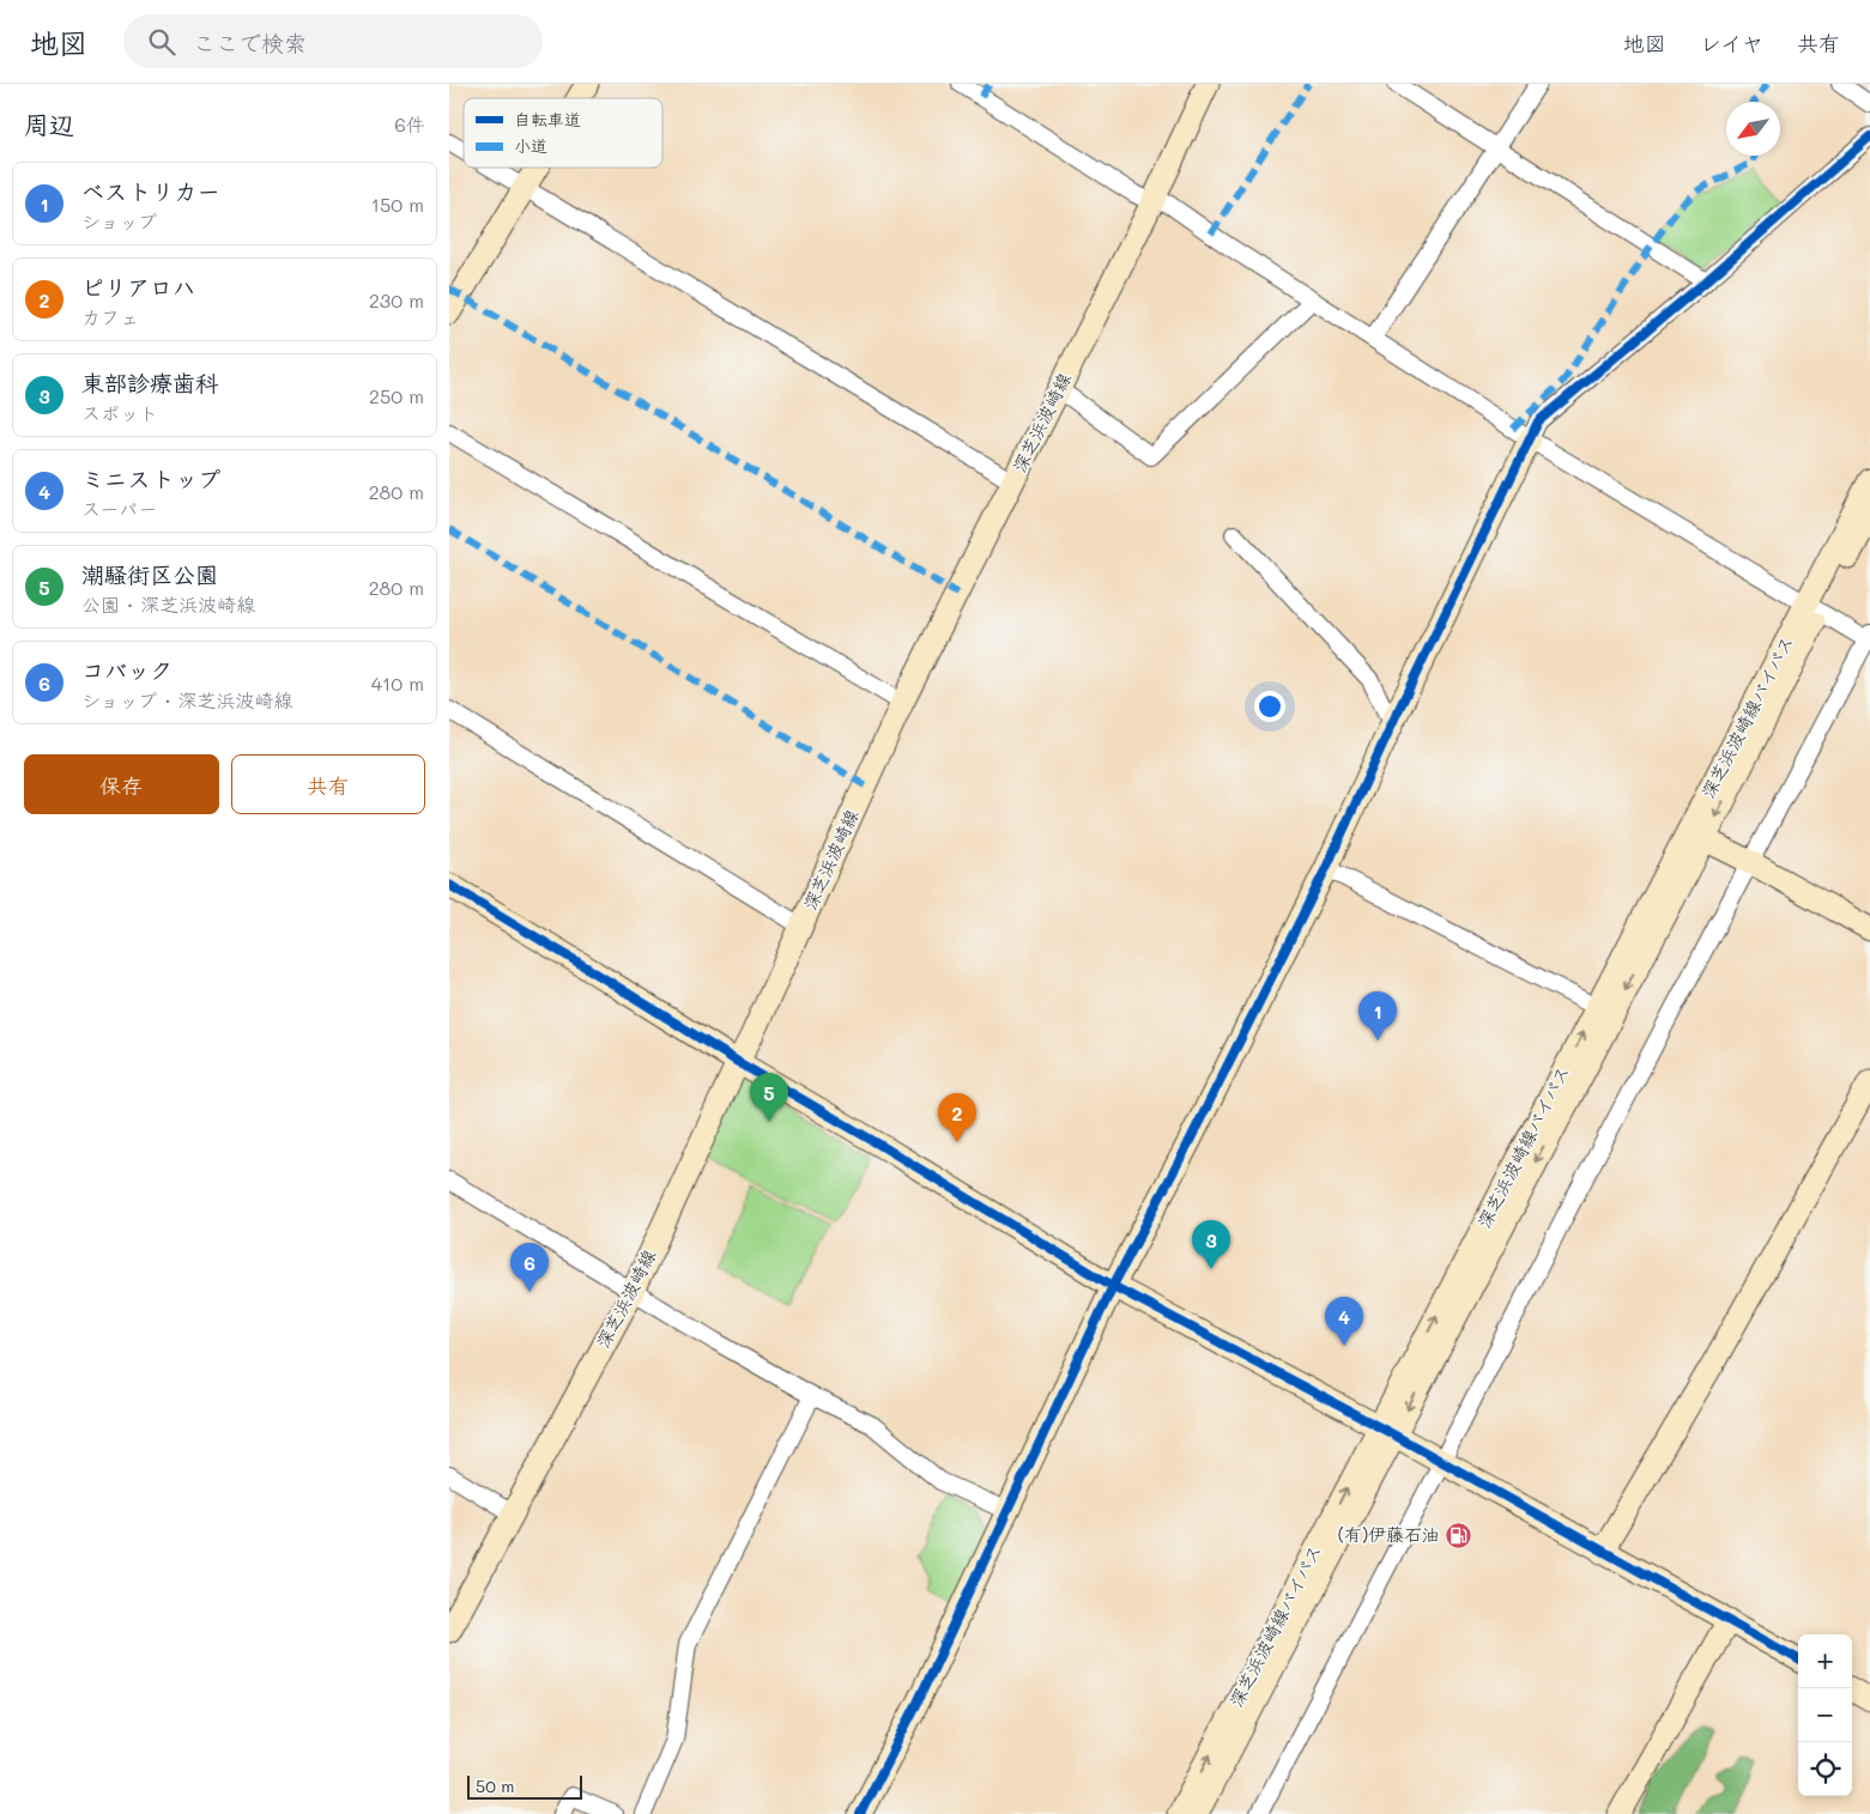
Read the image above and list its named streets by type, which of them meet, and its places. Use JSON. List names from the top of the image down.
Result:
{
  "streets": {
    "street": ["深芝浜波崎線", "深芝浜波崎線バイパス"]
  },
  "places": {
    "fuel station": ["(有)伊藤石油"]
  },
  "legend": ["自転車道", "小道"],
  "scale_bar": "50 m",
  "north": "bottom left",
  "page": {
    "header": "地図",
    "search": "ここで検索",
    "nav": ["地図", "レイヤ", "共有"],
    "heading": ["周辺", "6件"],
    "list": [
      {
        "mark": "1",
        "name": "ベストリカー",
        "note": "ショップ",
        "value": "150 m"
      },
      {
        "mark": "2",
        "name": "ピリアロハ",
        "note": "カフェ",
        "value": "230 m"
      },
      {
        "mark": "3",
        "name": "東部診療歯科",
        "note": "スポット",
        "value": "250 m"
      },
      {
        "mark": "4",
        "name": "ミニストップ",
        "note": "スーパー",
        "value": "280 m"
      },
      {
        "mark": "5",
        "name": "潮騒街区公園",
        "note": "公園 · 深芝浜波崎線",
        "value": "280 m"
      },
      {
        "mark": "6",
        "name": "コバック",
        "note": "ショップ · 深芝浜波崎線",
        "value": "410 m"
      }
    ],
    "buttons": ["保存", "共有"],
    "pins": [
      "1",
      "5",
      "2",
      "3",
      "6",
      "4"
    ],
    "map_buttons": ["+", "−"],
    "scale": "50 m"
  }
}
